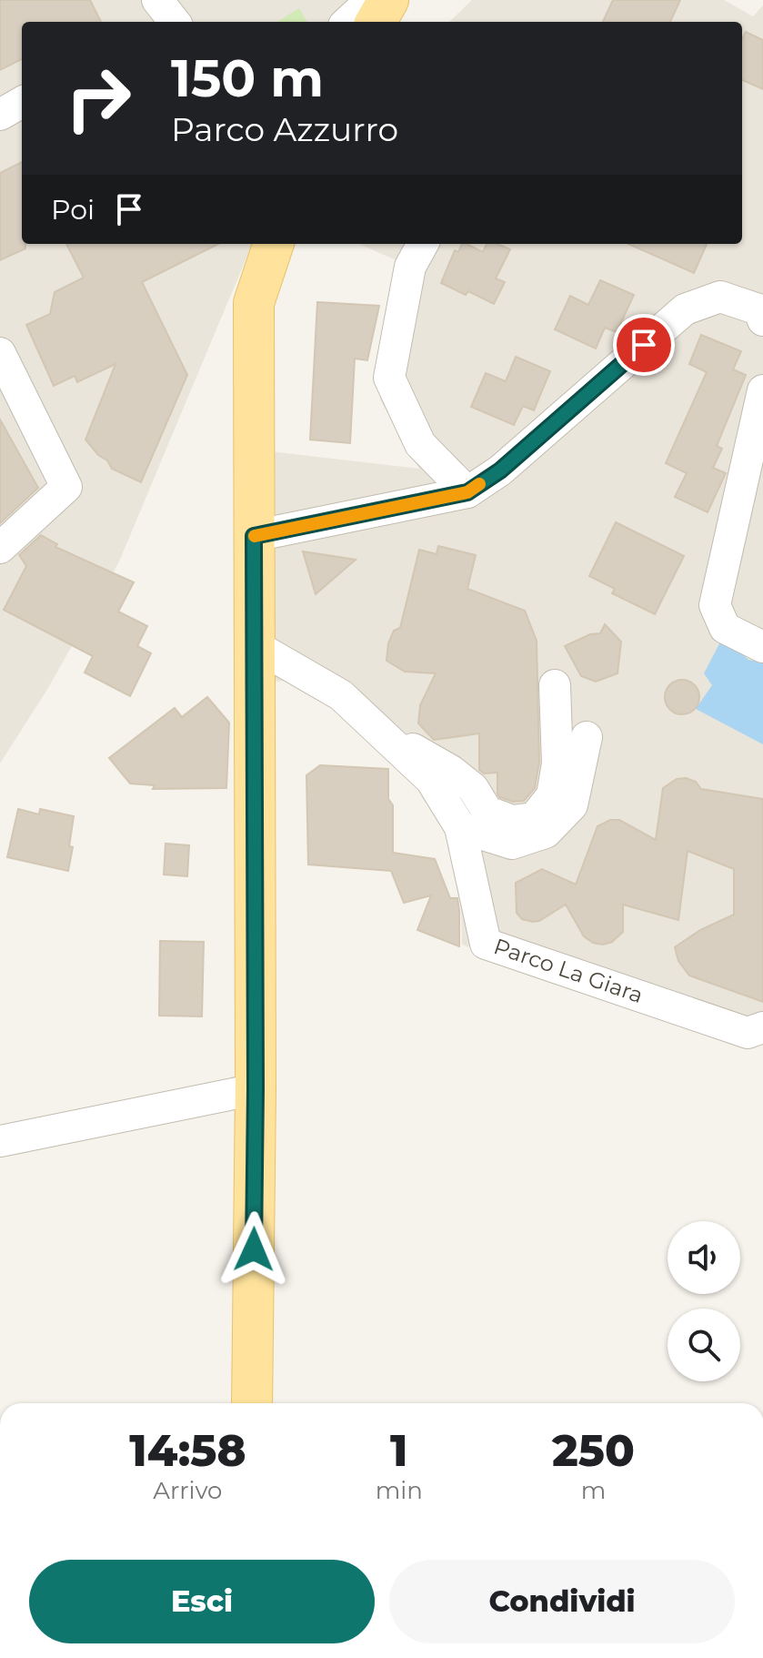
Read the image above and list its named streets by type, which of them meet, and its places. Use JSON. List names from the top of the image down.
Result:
{
  "streets": {
    "street": ["Parco La Giara"]
  },
  "page": {
    "turn": ["150 m", "Parco Azzurro"],
    "then": "Poi",
    "eta": [
      "14:58",
      "Arrivo",
      "1",
      "min",
      "250",
      "m"
    ],
    "buttons": ["Esci", "Condividi"]
  }
}
